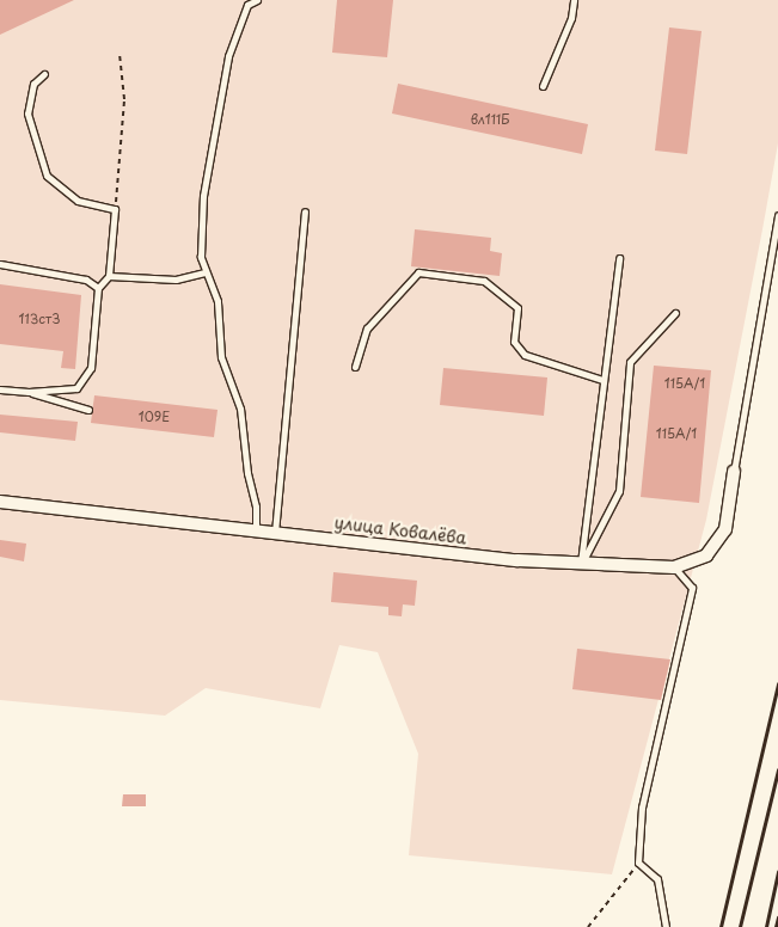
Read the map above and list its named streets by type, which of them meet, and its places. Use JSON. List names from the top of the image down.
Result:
{
  "streets": {
    "street": ["улица Ковалёва"]
  },
  "house_numbers": [
    "вл111Б",
    "113ст3",
    "115А/1",
    "109Е",
    "115А/1"
  ]
}
